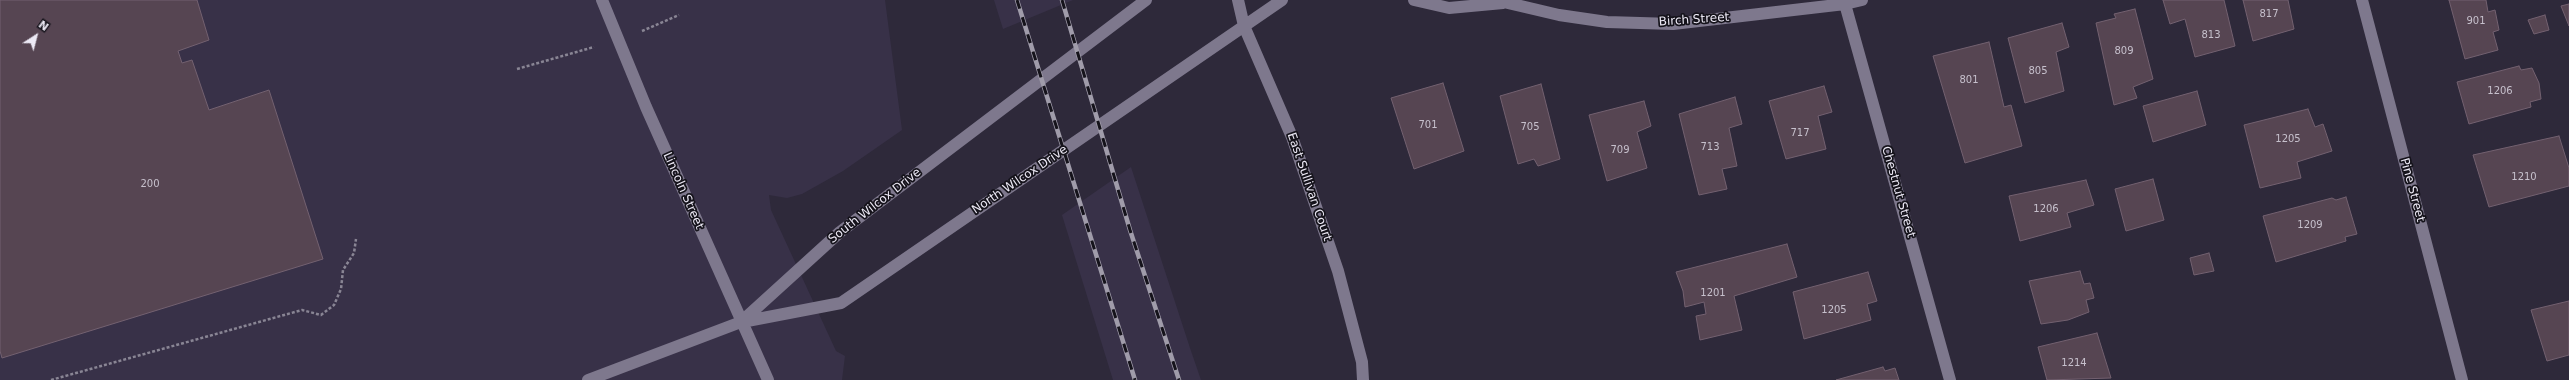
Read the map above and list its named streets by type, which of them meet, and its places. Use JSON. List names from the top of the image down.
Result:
{
  "streets": {
    "main road": [
      "Birch Street",
      "North Wilcox Drive",
      "East Sullivan Court",
      "Pine Street",
      "Lincoln Street",
      "Chestnut Street",
      "South Wilcox Drive"
    ]
  },
  "crossings": [
    ["Birch Street", "Chestnut Street"],
    ["North Wilcox Drive", "East Sullivan Court"],
    ["North Wilcox Drive", "Lincoln Street"],
    ["North Wilcox Drive", "South Wilcox Drive"],
    ["Lincoln Street", "South Wilcox Drive"]
  ],
  "house_numbers": [
    "817",
    "901",
    "813",
    "809",
    "805",
    "801",
    "1206",
    "701",
    "705",
    "717",
    "1205",
    "713",
    "709",
    "1210",
    "200",
    "1206",
    "1209",
    "1201",
    "1205",
    "1214"
  ],
  "north": "top right"
}
